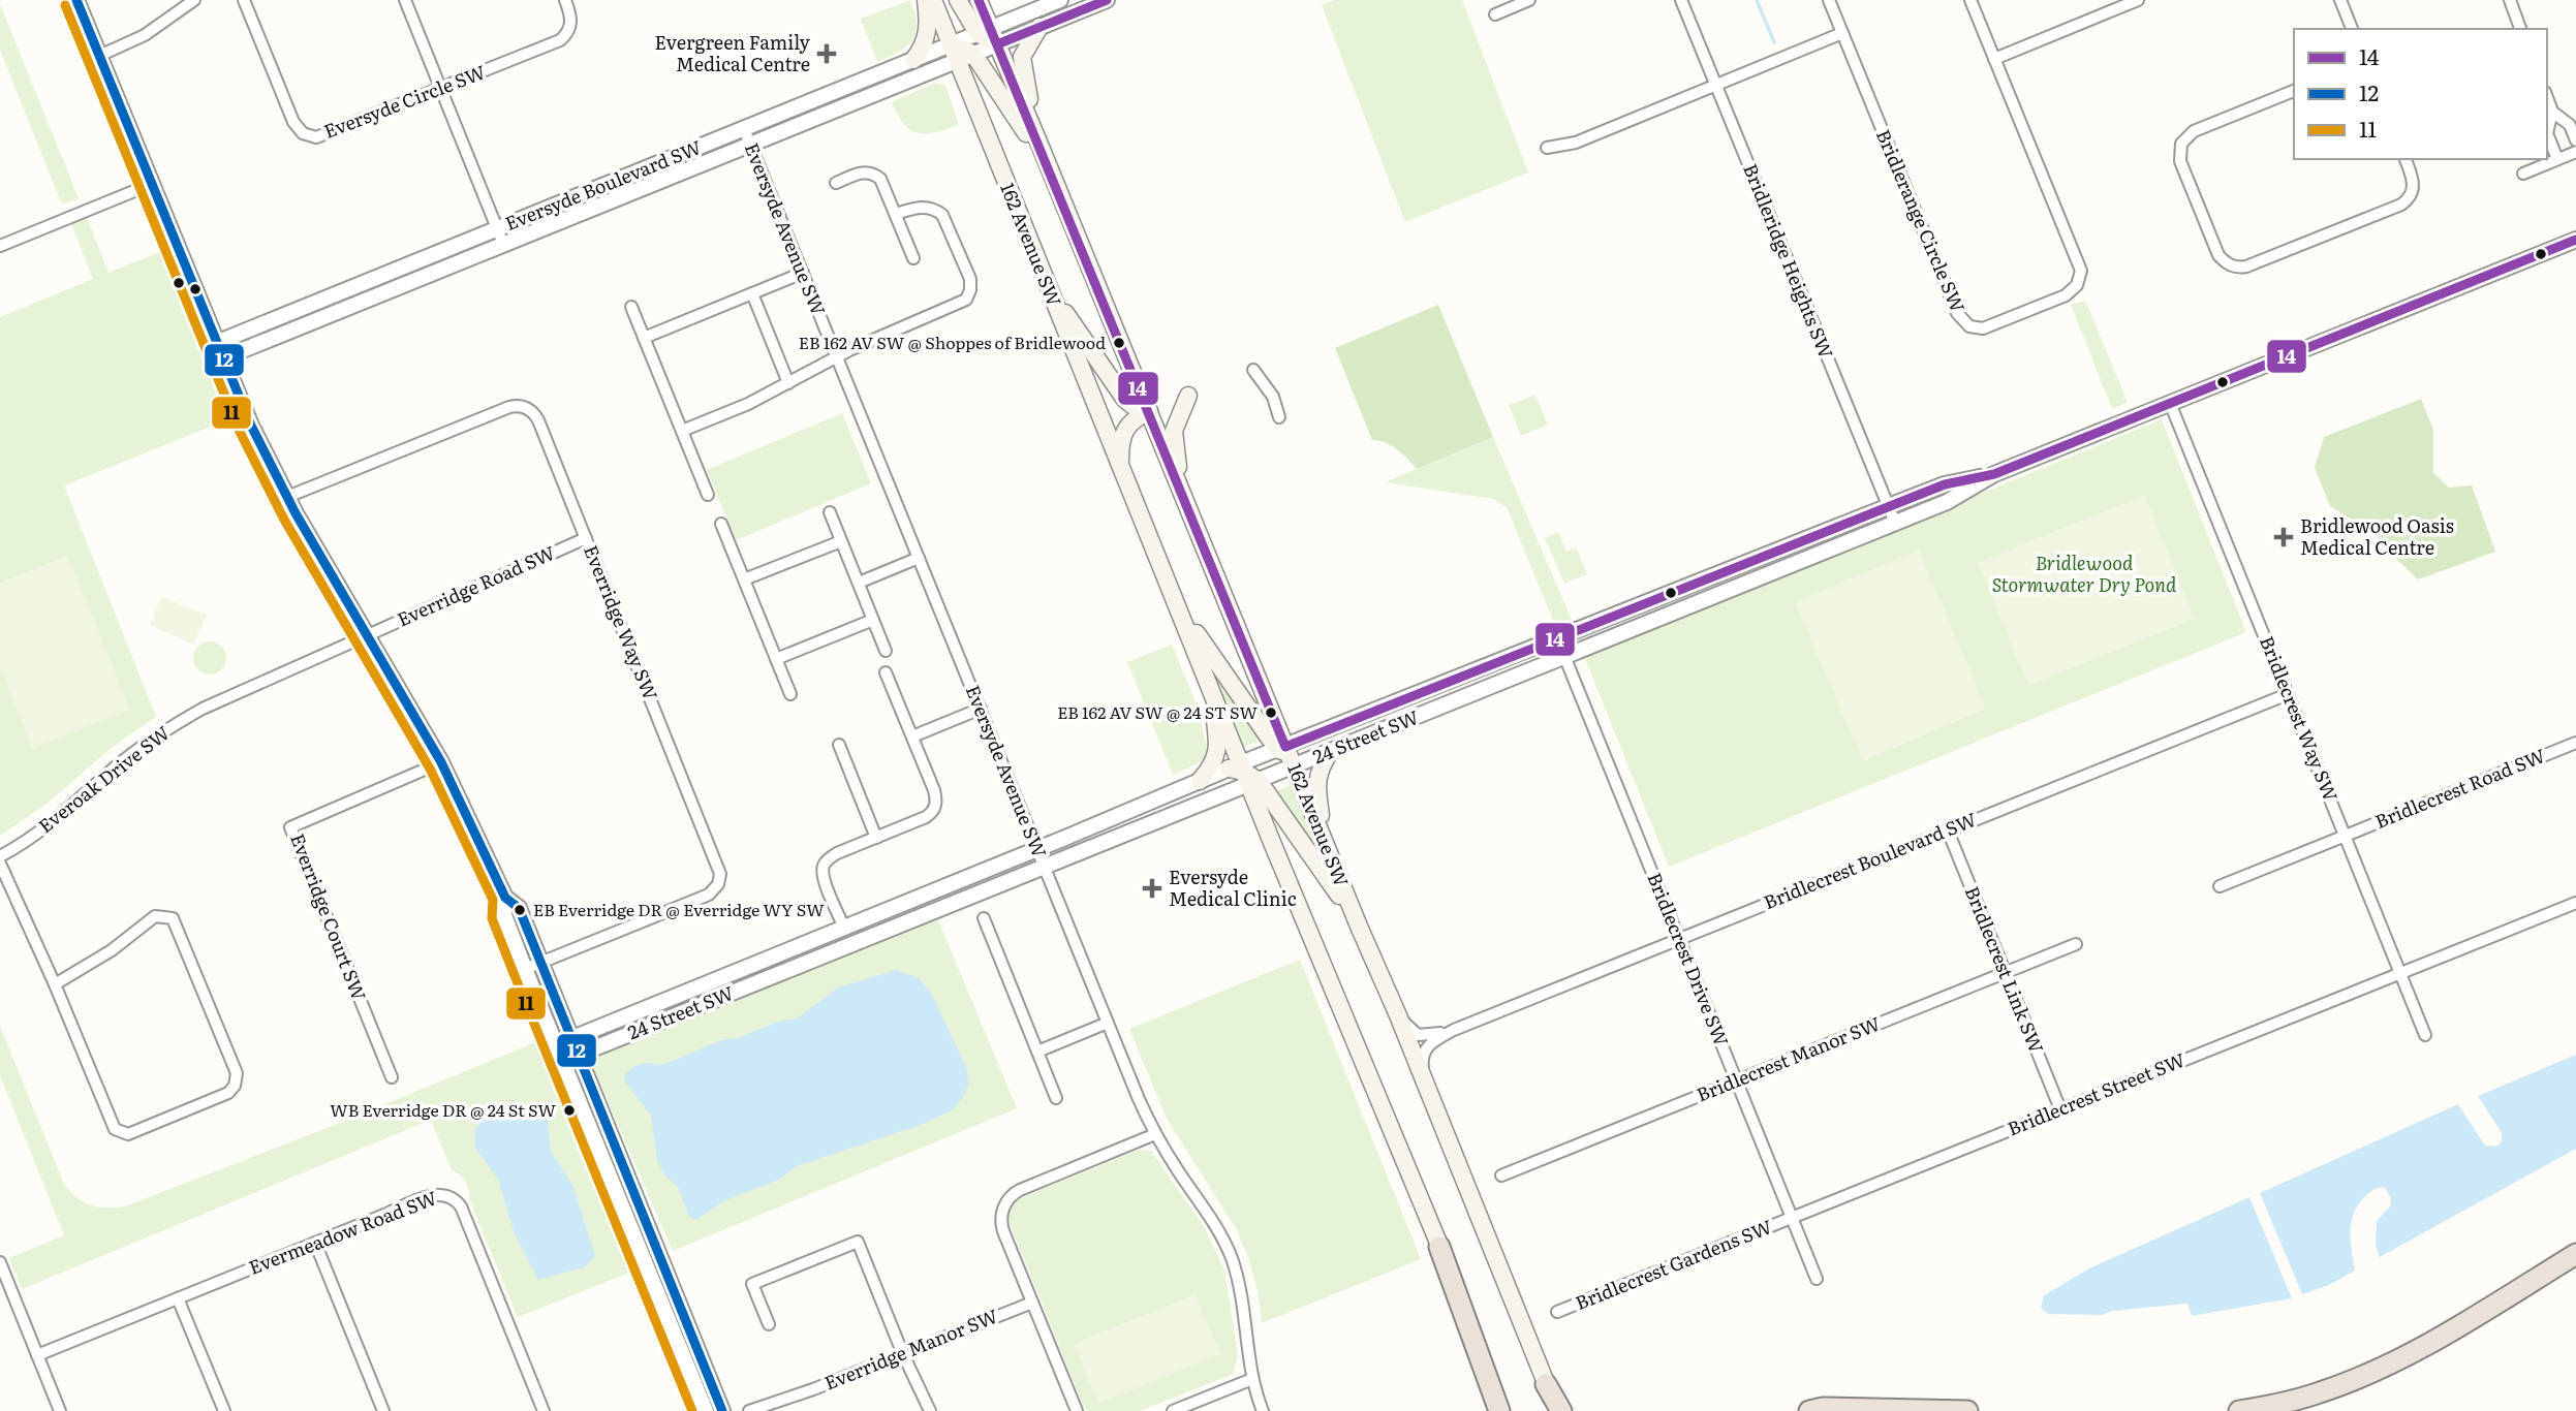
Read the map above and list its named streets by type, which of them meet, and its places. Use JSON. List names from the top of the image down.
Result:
{
  "streets": {
    "main road": ["162 Avenue SW"],
    "street": [
      "Eversyde Circle SW",
      "Eversyde Boulevard SW",
      "Bridlerange Circle SW",
      "Eversyde Avenue SW",
      "Bridleridge Heights SW",
      "Everridge Road SW",
      "Everridge Way SW",
      "Bridlecrest Way SW",
      "24 Street SW",
      "Everoak Drive SW",
      "Bridlecrest Road SW",
      "Bridlecrest Boulevard SW",
      "Everridge Court SW",
      "Bridlecrest Drive SW",
      "Bridlecrest Link SW",
      "Bridlecrest Manor SW",
      "Bridlecrest Street SW",
      "Evermeadow Road SW",
      "Bridlecrest Gardens SW",
      "Everridge Manor SW"
    ]
  },
  "crossings": [
    ["Eversyde Boulevard SW", "Eversyde Avenue SW"],
    ["Eversyde Boulevard SW", "162 Avenue SW"],
    ["Eversyde Avenue SW", "24 Street SW"],
    ["162 Avenue SW", "24 Street SW"],
    ["Bridleridge Heights SW", "24 Street SW"],
    ["Everridge Road SW", "Everridge Way SW"],
    ["Everridge Road SW", "Everoak Drive SW"],
    ["Bridlecrest Way SW", "24 Street SW"],
    ["Bridlecrest Way SW", "Bridlecrest Road SW"],
    ["Bridlecrest Way SW", "Bridlecrest Boulevard SW"],
    ["Bridlecrest Way SW", "Bridlecrest Street SW"],
    ["24 Street SW", "Bridlecrest Drive SW"],
    ["Bridlecrest Boulevard SW", "Bridlecrest Drive SW"],
    ["Bridlecrest Boulevard SW", "Bridlecrest Link SW"],
    ["Bridlecrest Drive SW", "Bridlecrest Manor SW"],
    ["Bridlecrest Drive SW", "Bridlecrest Street SW"],
    ["Bridlecrest Drive SW", "Bridlecrest Gardens SW"],
    ["Bridlecrest Link SW", "Bridlecrest Manor SW"],
    ["Bridlecrest Link SW", "Bridlecrest Street SW"],
    ["Bridlecrest Street SW", "Bridlecrest Gardens SW"]
  ],
  "parks": ["Bridlewood Stormwater Dry Pond"],
  "places": {
    "health": ["Evergreen Family Medical Centre", "Bridlewood Oasis Medical Centre", "Eversyde Medical Clinic"],
    "other": [
      "EB 162 AV SW @ Shoppes of Bridlewood",
      "EB 162 AV SW @ 24 ST SW",
      "EB Everridge DR @ Everridge WY SW",
      "WB Everridge DR @ 24 St SW"
    ]
  },
  "lines": ["transit line 14", "transit line 12", "transit line 11"],
  "legend": ["14", "12", "11"]
}
